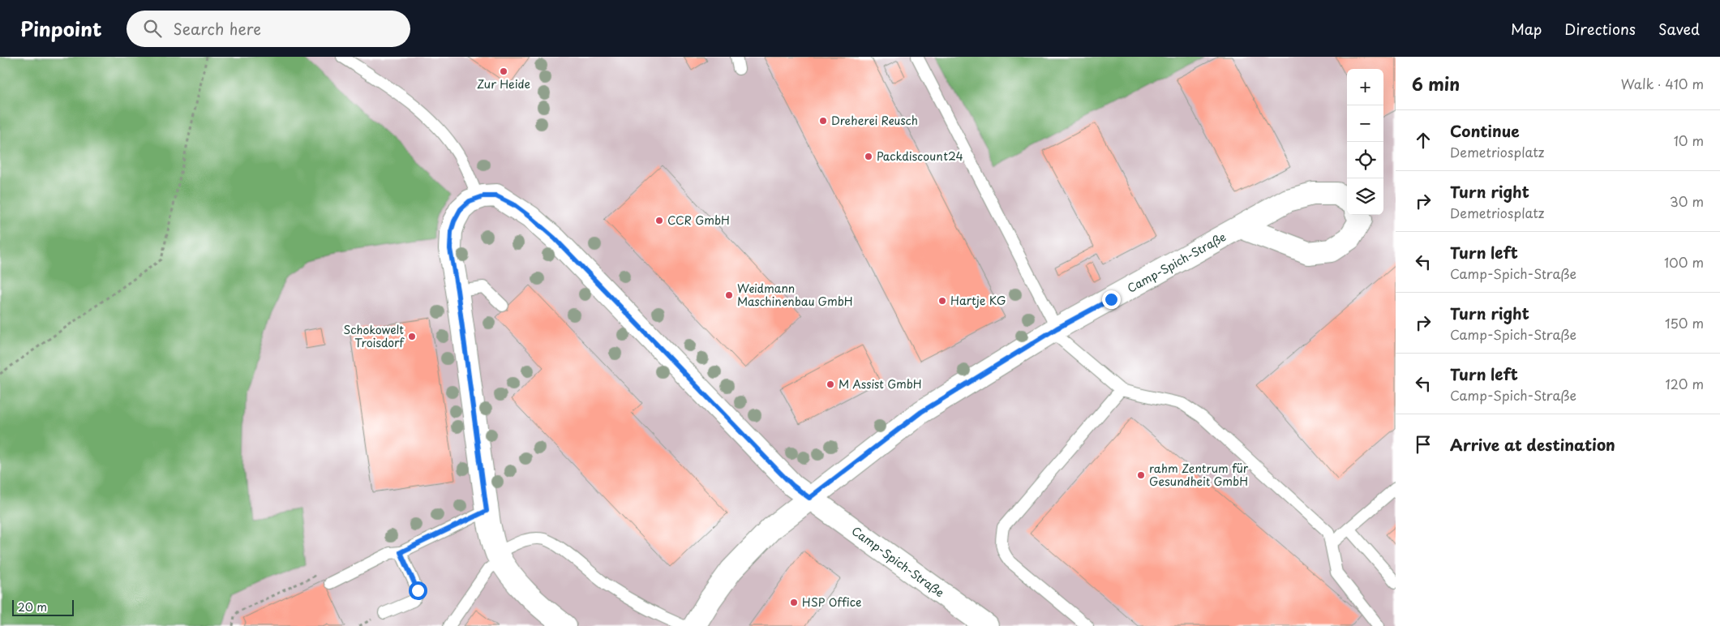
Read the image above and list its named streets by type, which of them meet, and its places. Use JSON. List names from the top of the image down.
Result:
{
  "streets": {
    "street": ["Camp-Spich-Straße"]
  },
  "places": [
    "Zur Heide",
    "Dreherei Reusch",
    "Packdiscount24",
    "CCR GmbH",
    "Weidmann Maschinenbau GmbH",
    "Hartje KG",
    "Schokowelt Troisdorf",
    "M Assist GmbH",
    "rahm Zentrum für Gesundheit GmbH",
    "HSP Office"
  ],
  "scale_bar": "20 m",
  "page": {
    "header": "Pinpoint",
    "search": "Search here",
    "nav": ["Map", "Directions", "Saved"],
    "heading": ["6 min", "Walk · 410 m"],
    "map_buttons": ["+", "−"],
    "list": [
      ["Continue", "Demetriosplatz", "10 m"],
      ["Turn right", "Demetriosplatz", "30 m"],
      ["Turn left", "Camp-Spich-Straße", "100 m"],
      ["Turn right", "Camp-Spich-Straße", "150 m"],
      ["Turn left", "Camp-Spich-Straße", "120 m"],
      "Arrive at destination"
    ],
    "scale": "20 m"
  }
}
